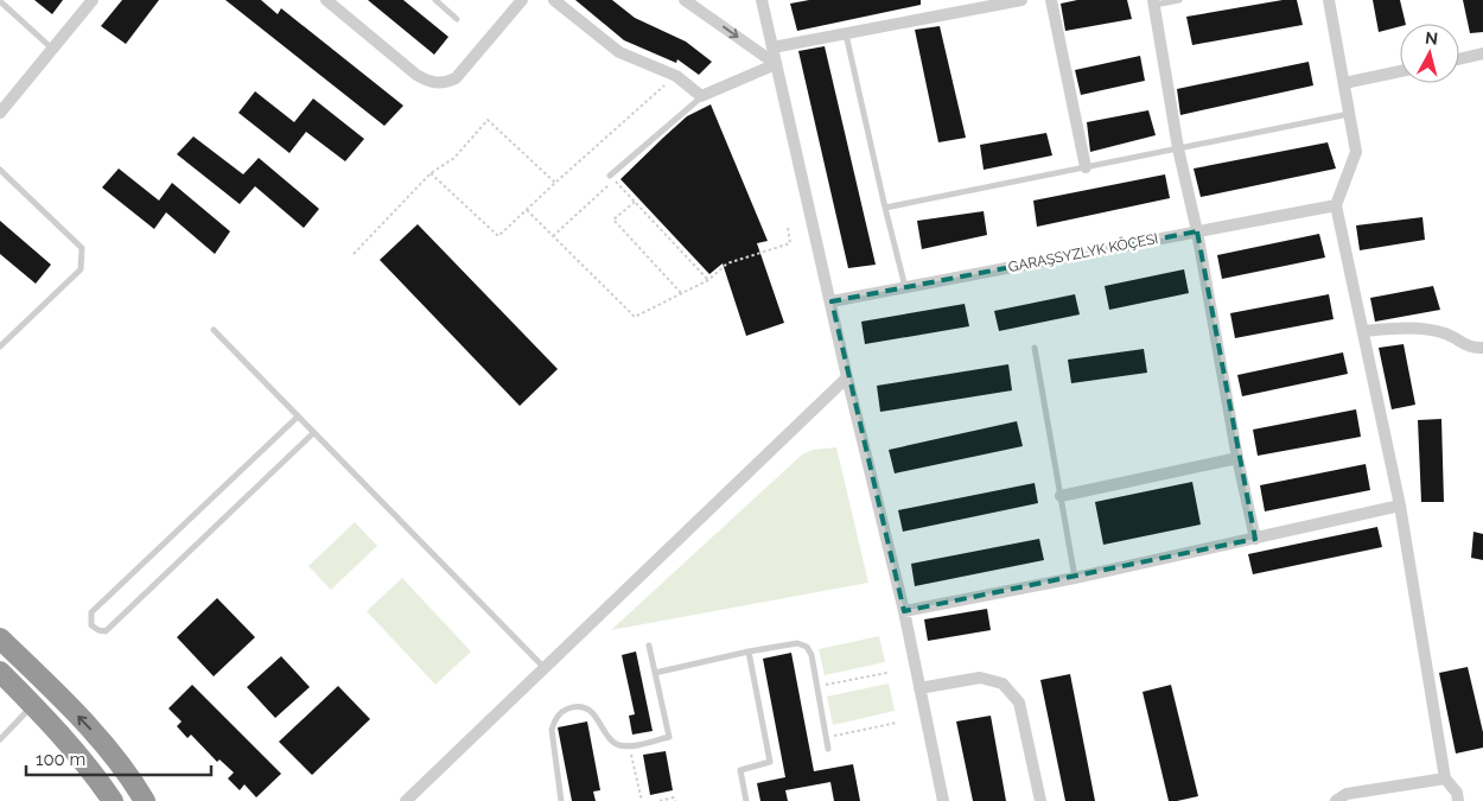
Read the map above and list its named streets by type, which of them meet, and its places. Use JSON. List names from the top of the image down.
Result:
{
  "streets": {
    "street": ["GARAŞSYZLYK KÖÇESI"]
  },
  "scale_bar": "100 m",
  "north": "top"
}
